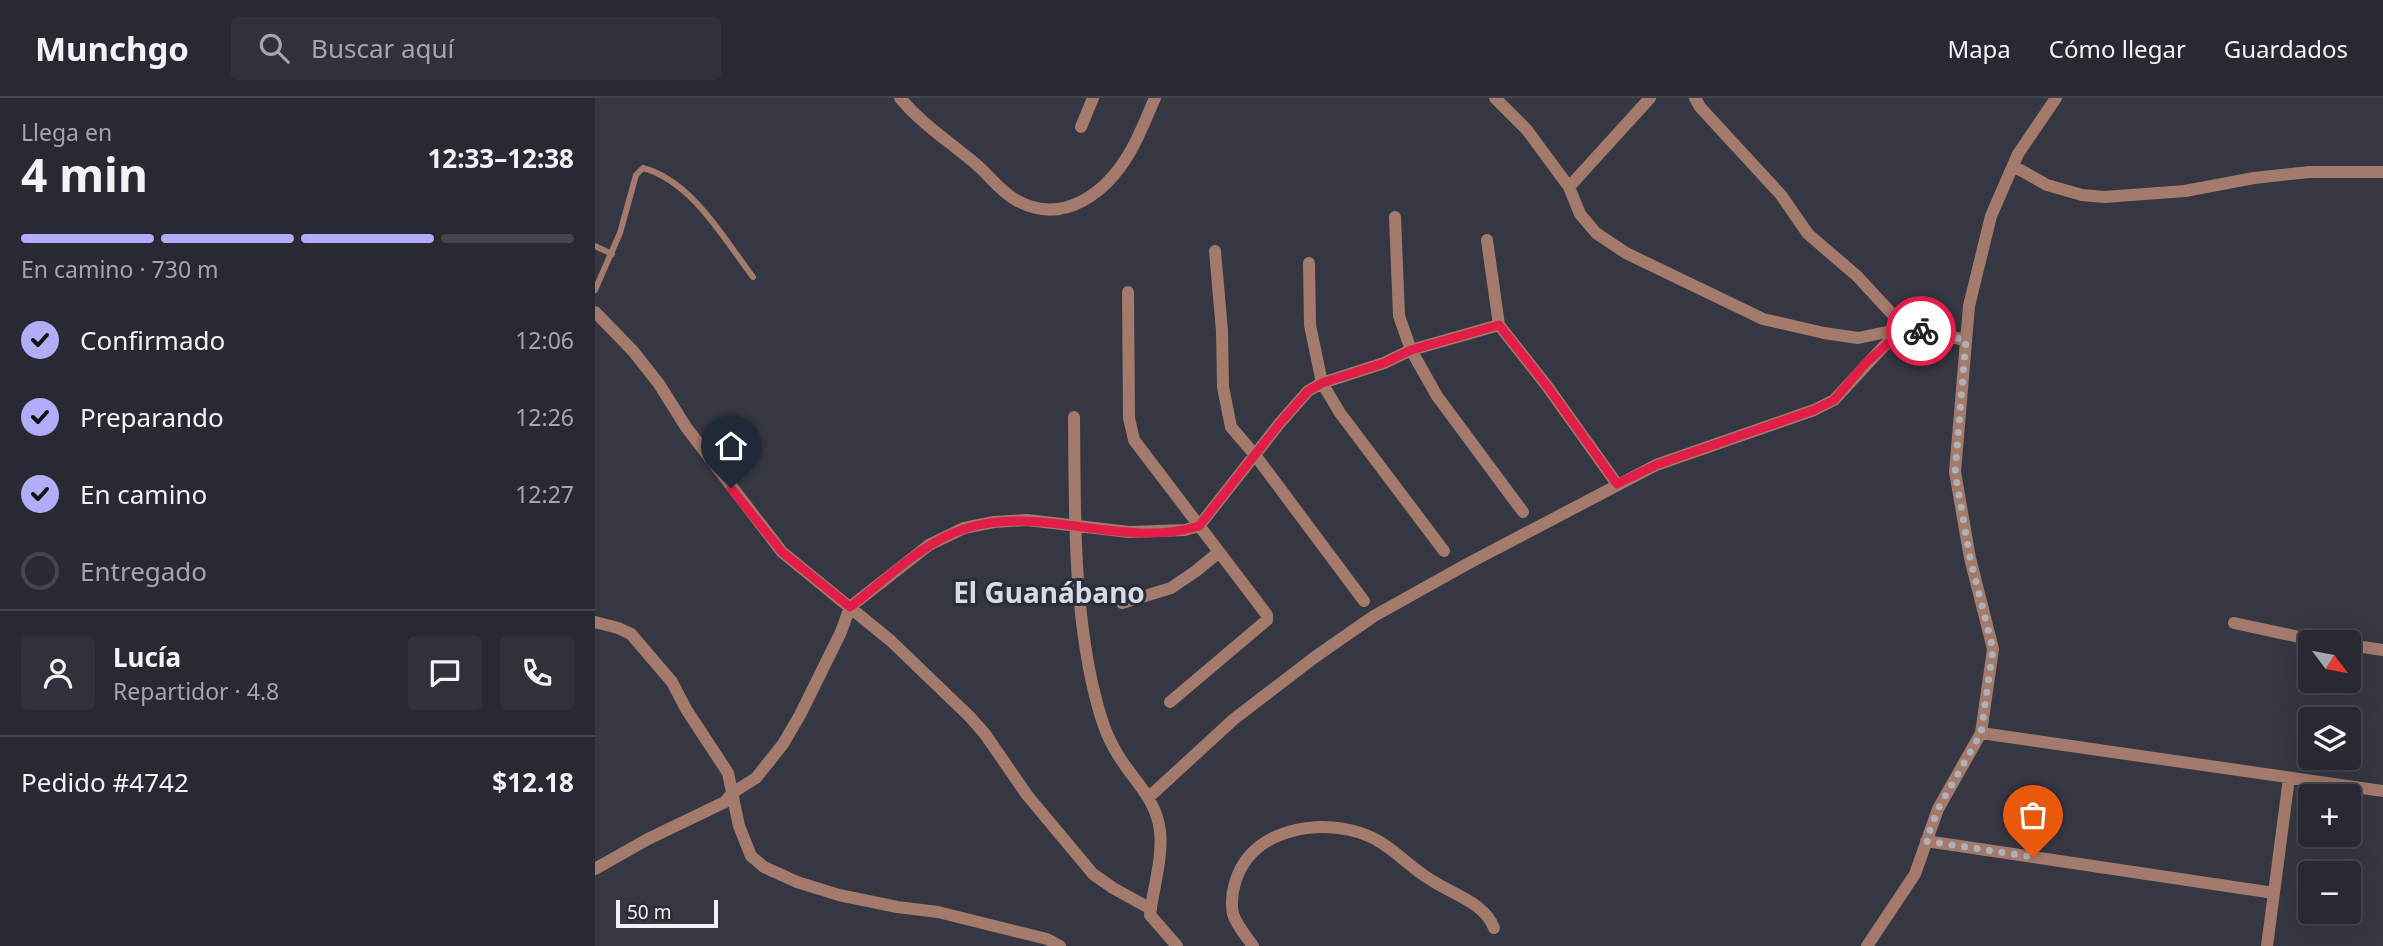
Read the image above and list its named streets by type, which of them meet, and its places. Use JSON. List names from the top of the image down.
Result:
{
  "districts": ["El Guanábano"],
  "scale_bar": "50 m",
  "north": "bottom right",
  "page": {
    "header": "Munchgo",
    "search": "Buscar aquí",
    "nav": ["Mapa", "Cómo llegar", "Guardados"],
    "heading": ["4 min", "Llega en", "12:33–12:38"],
    "panel": [
      "Lucía",
      "Repartidor · 4.8",
      "Pedido #4742",
      "$12.18"
    ],
    "bar": "En camino · 730 m",
    "list": [
      ["Confirmado", "12:06"],
      ["Preparando", "12:26"],
      ["En camino", "12:27"],
      "Entregado"
    ],
    "map_buttons": ["+", "−"],
    "scale": "50 m"
  }
}
